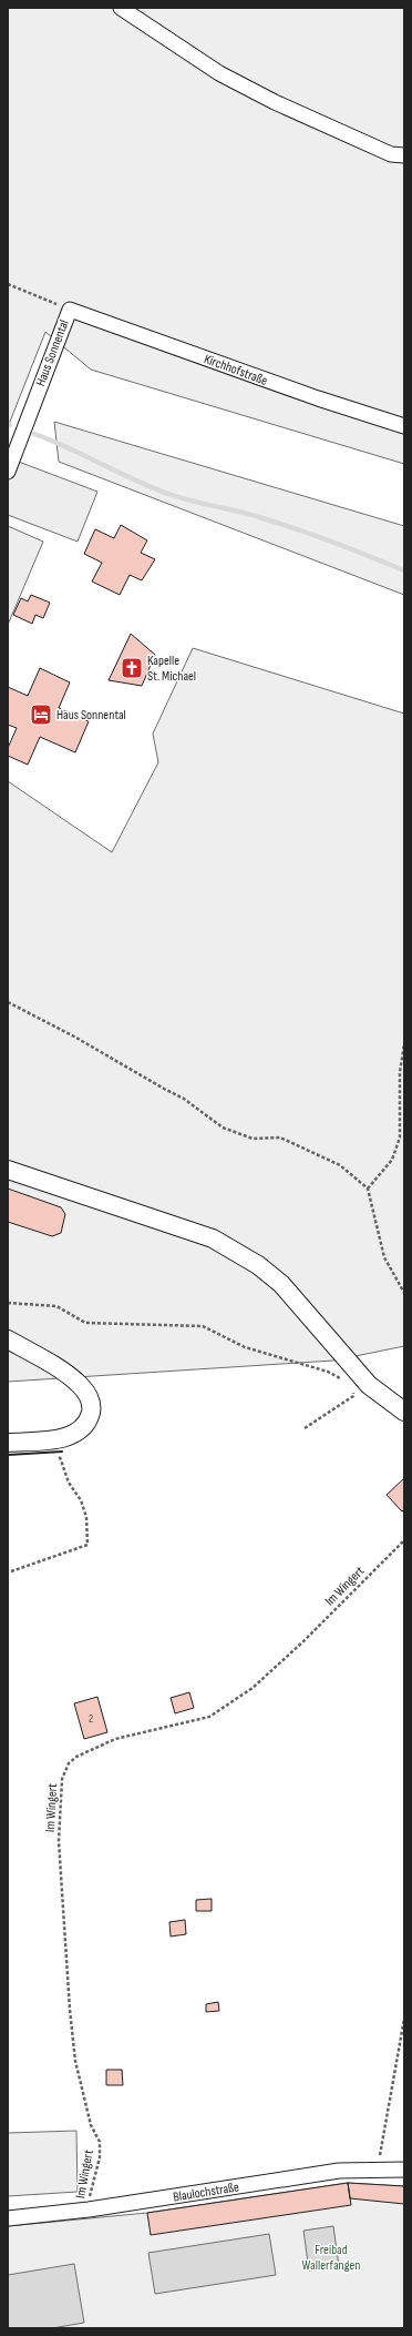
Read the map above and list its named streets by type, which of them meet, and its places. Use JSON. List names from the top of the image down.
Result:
{
  "streets": {
    "street": ["Haus Sonnental", "Kirchhofstraße", "Blaulochstraße"],
    "path": ["Im Wingert"]
  },
  "crossings": [
    ["Haus Sonnental", "Kirchhofstraße"],
    ["Im Wingert", "Blaulochstraße"]
  ],
  "parks": ["Freibad Wallerfangen"],
  "places": {
    "church": ["Kapelle St. Michael"],
    "hotel": ["Haus Sonnental"]
  },
  "house_numbers": ["2"]
}
